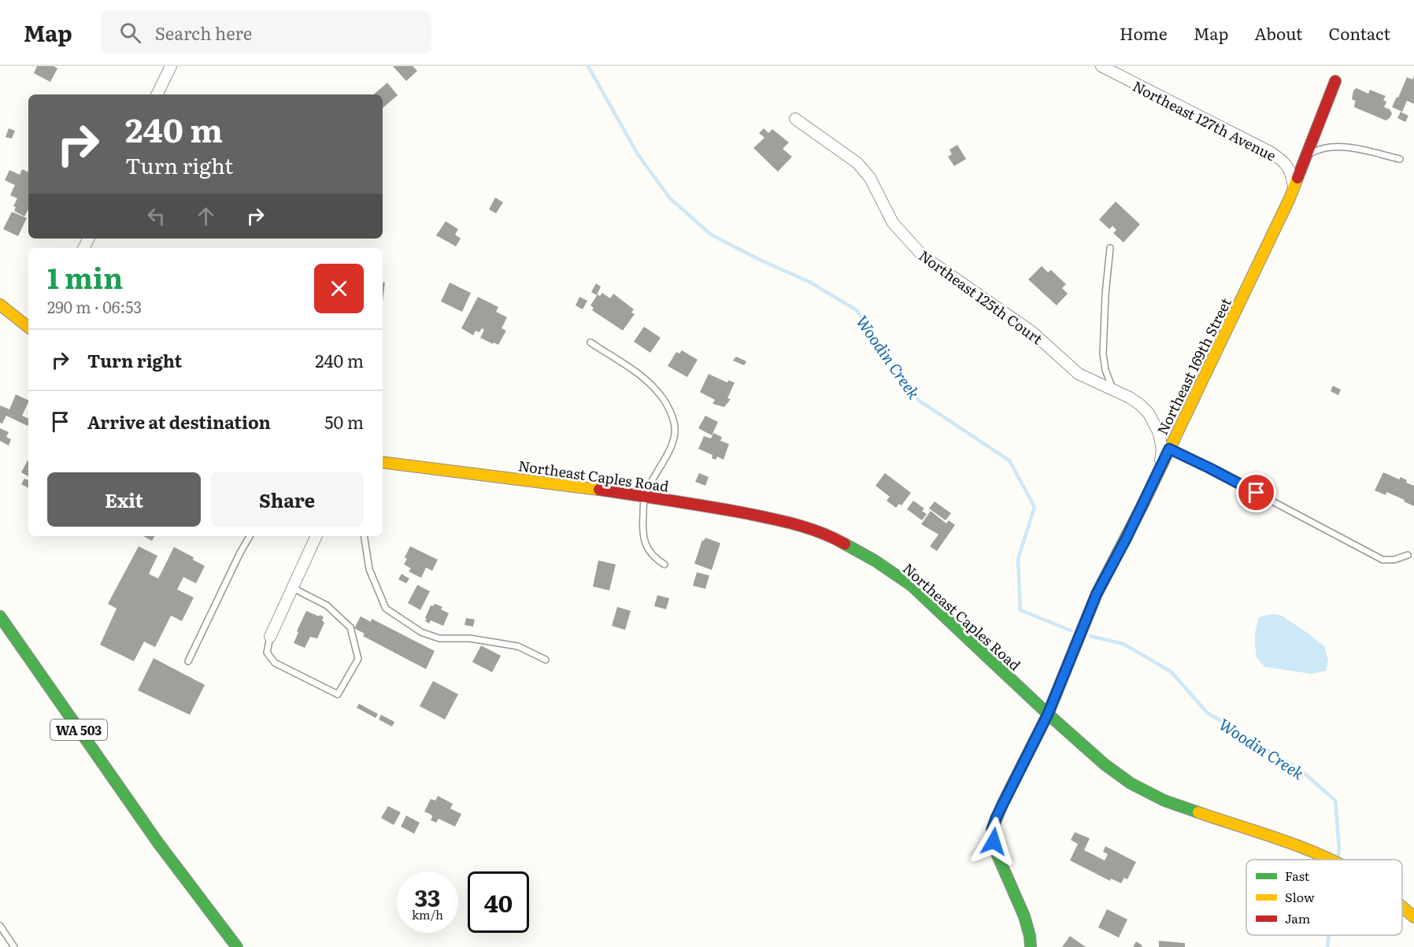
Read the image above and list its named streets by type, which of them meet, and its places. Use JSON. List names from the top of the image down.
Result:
{
  "streets": {
    "main road": ["Northeast 169th Street", "Northeast Caples Road", "WA 503"],
    "street": ["Northeast 127th Avenue", "Northeast 125th Court"]
  },
  "crossings": [
    ["Northeast 127th Avenue", "Northeast 169th Street"],
    ["Northeast 125th Court", "Northeast 169th Street"],
    ["Northeast 169th Street", "Northeast Caples Road"]
  ],
  "water": ["Woodin Creek"],
  "legend": ["Fast", "Slow", "Jam"],
  "page": {
    "header": "Map",
    "search": "Search here",
    "nav": [
      "Home",
      "Map",
      "About",
      "Contact"
    ],
    "turn": ["240 m", "Turn right"],
    "heading": ["1 min", "290 m · 06:53"],
    "list": [
      {
        "name": "Turn right",
        "value": "240 m"
      },
      {
        "name": "Arrive at destination",
        "value": "50 m"
      }
    ],
    "buttons": ["Exit", "Share"],
    "speed": "33 km/h",
    "limit": "40"
  }
}
